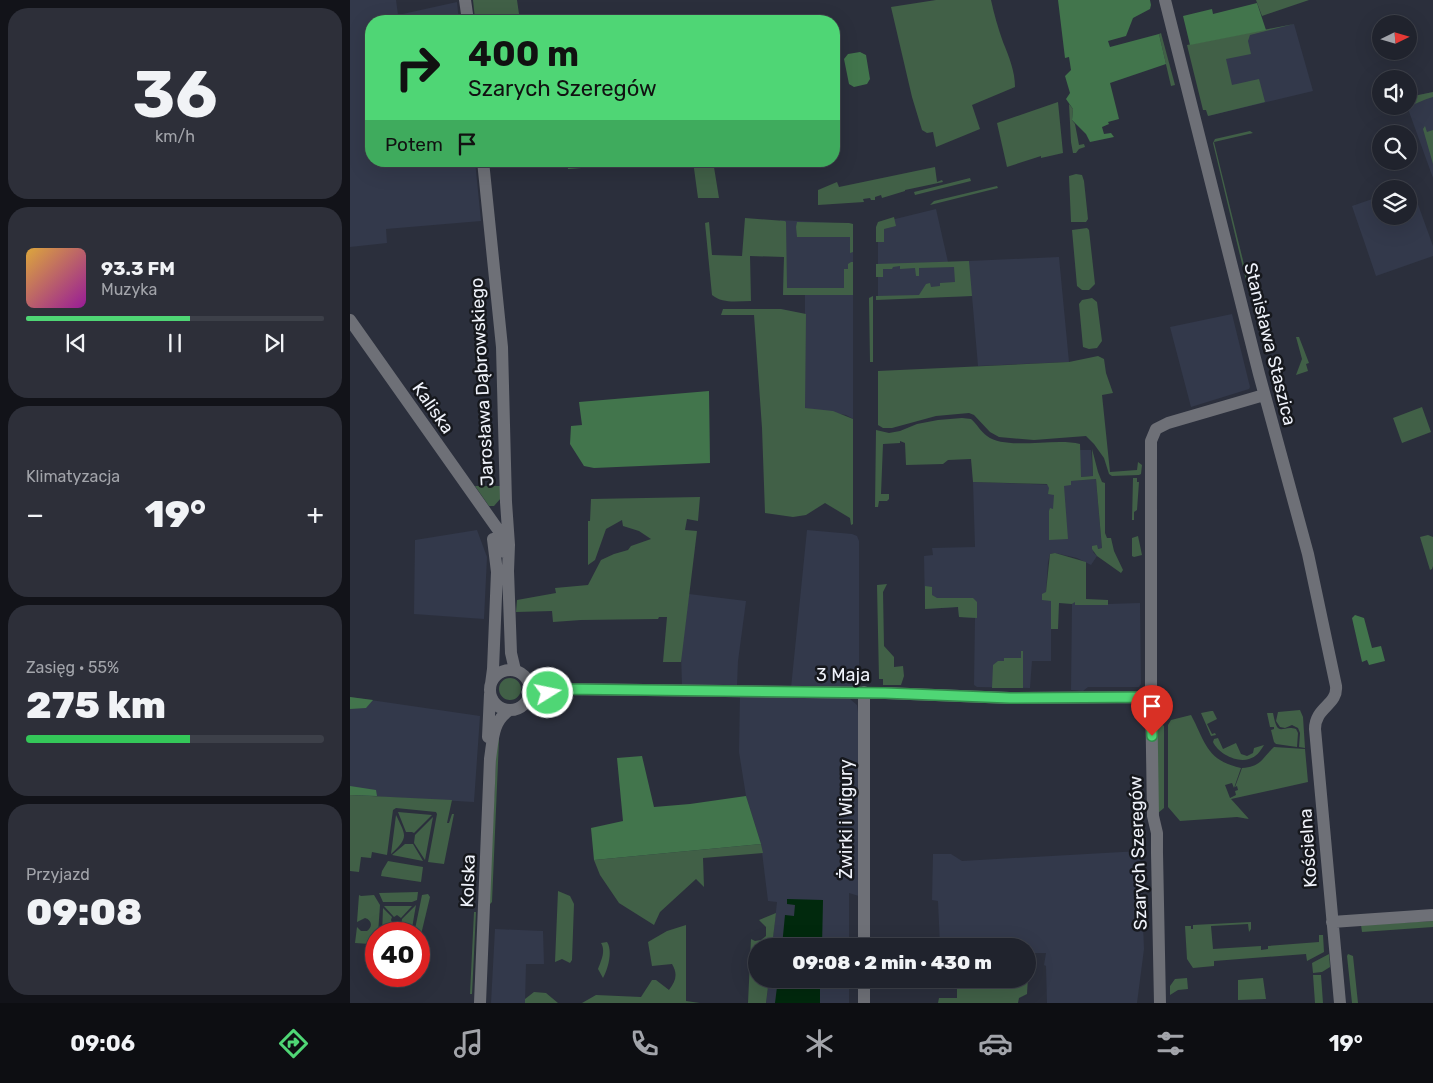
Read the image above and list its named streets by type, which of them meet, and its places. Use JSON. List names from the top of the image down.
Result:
{
  "streets": {
    "street": [
      "Stanisława Staszica",
      "Jarosława Dąbrowskiego",
      "Kaliska",
      "3 Maja",
      "Żwirki i Wigury",
      "Kościelna",
      "Szarych Szeregów",
      "Kolska"
    ]
  },
  "crossings": [
    ["Stanisława Staszica", "Kościelna"],
    ["Stanisława Staszica", "Szarych Szeregów"],
    ["Jarosława Dąbrowskiego", "Kaliska"],
    ["Jarosława Dąbrowskiego", "3 Maja"],
    ["Jarosława Dąbrowskiego", "Kolska"],
    ["3 Maja", "Żwirki i Wigury"],
    ["3 Maja", "Szarych Szeregów"],
    ["3 Maja", "Kolska"]
  ],
  "north": "right",
  "page": {
    "tile": [
      ["36", "km/h"],
      "Klimatyzacja",
      ["Zasięg · 55%", "275 km"],
      ["Przyjazd", "09:08"]
    ],
    "turn": ["400 m", "Szarych Szeregów"],
    "then": "Potem",
    "song": ["93.3 FM", "Muzyka"],
    "heat": ["−", "19°", "+"],
    "limit": "40",
    "trip": "09:08 · 2 min · 430 m",
    "tabs": ["09:06", "19°"]
  }
}
